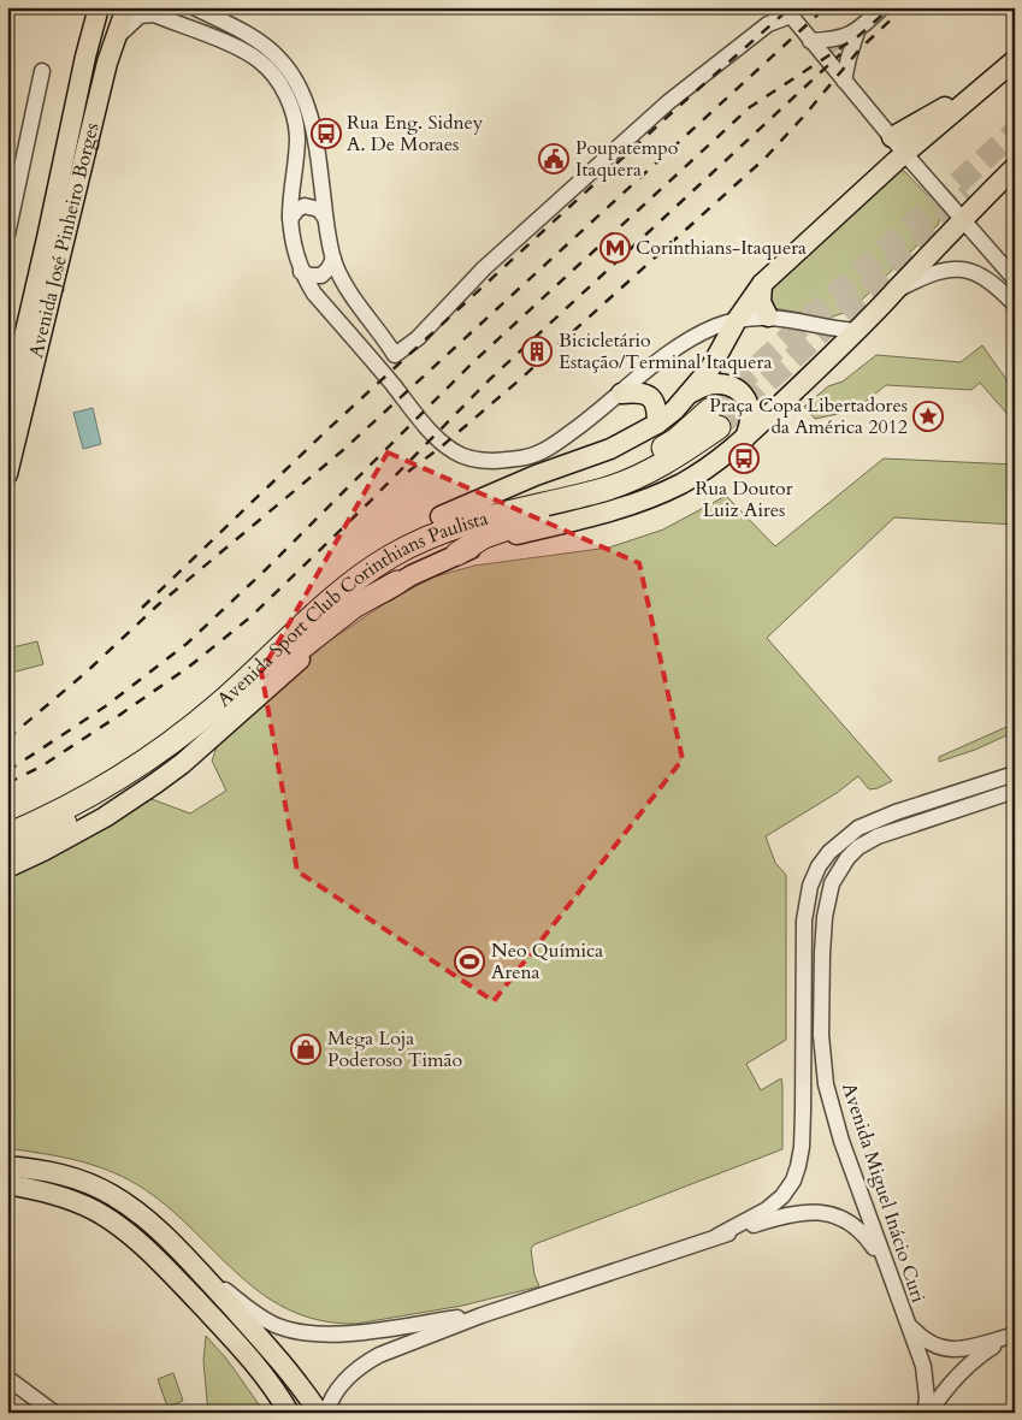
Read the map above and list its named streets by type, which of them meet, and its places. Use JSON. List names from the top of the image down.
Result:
{
  "streets": {
    "highway": ["Avenida Sport Club Corinthians Paulista"],
    "main road": ["Avenida José Pinheiro Borges"],
    "street": ["Avenida Miguel Inácio Curi"]
  },
  "places": {
    "bus stop": ["Rua Eng. Sidney A. De Moraes", "Rua Doutor Luiz Aires"],
    "public building": ["Poupatempo Itaquera"],
    "metro station": ["Corinthians-Itaquera"],
    "building": ["Bicicletário Estação/Terminal Itaquera"],
    "place": ["Praça Copa Libertadores da América 2012"],
    "sports": ["Neo Química Arena"],
    "shop": ["Mega Loja Poderoso Timão"]
  }
}
